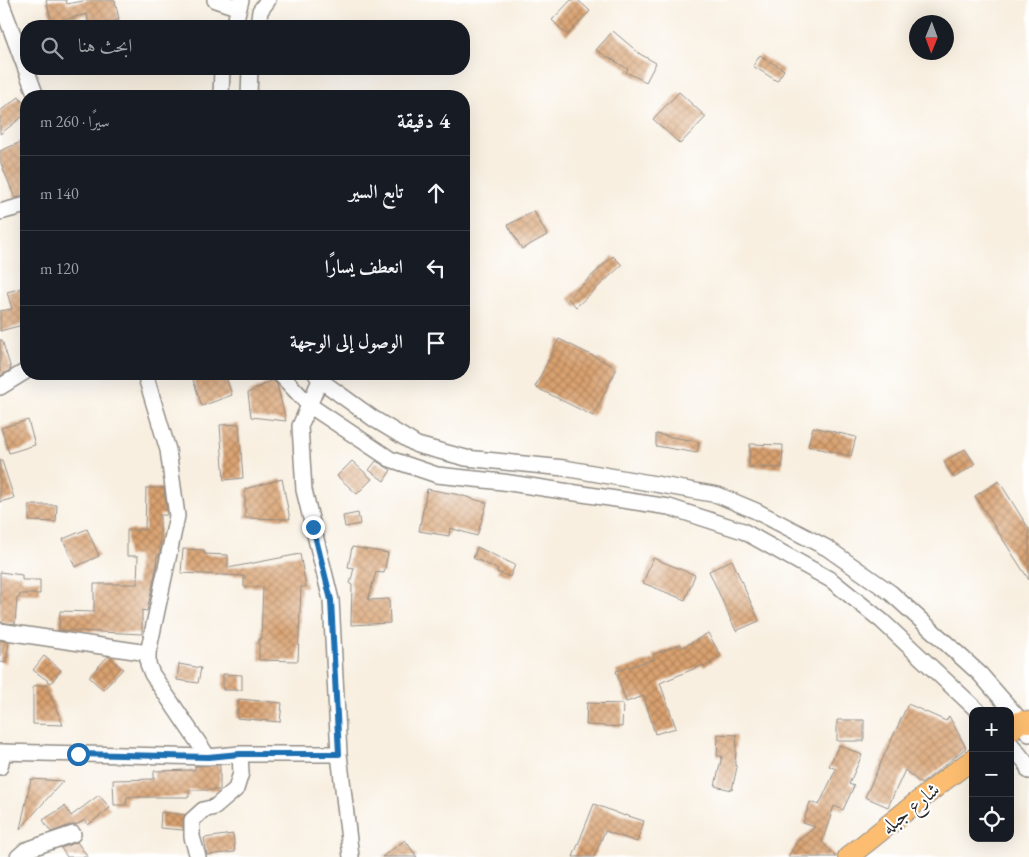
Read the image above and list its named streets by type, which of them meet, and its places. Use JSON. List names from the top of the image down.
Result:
{
  "streets": {
    "main road": ["شارع جبله"]
  },
  "north": "bottom",
  "page": {
    "search": "ابحث هنا",
    "heading": ["4 دقيقة", "سيرًا · 260 m"],
    "list": [
      ["تابع السير", "140 m"],
      ["انعطف يسارًا", "120 m"],
      "الوصول إلى الوجهة"
    ],
    "map_buttons": ["+", "−"]
  }
}
